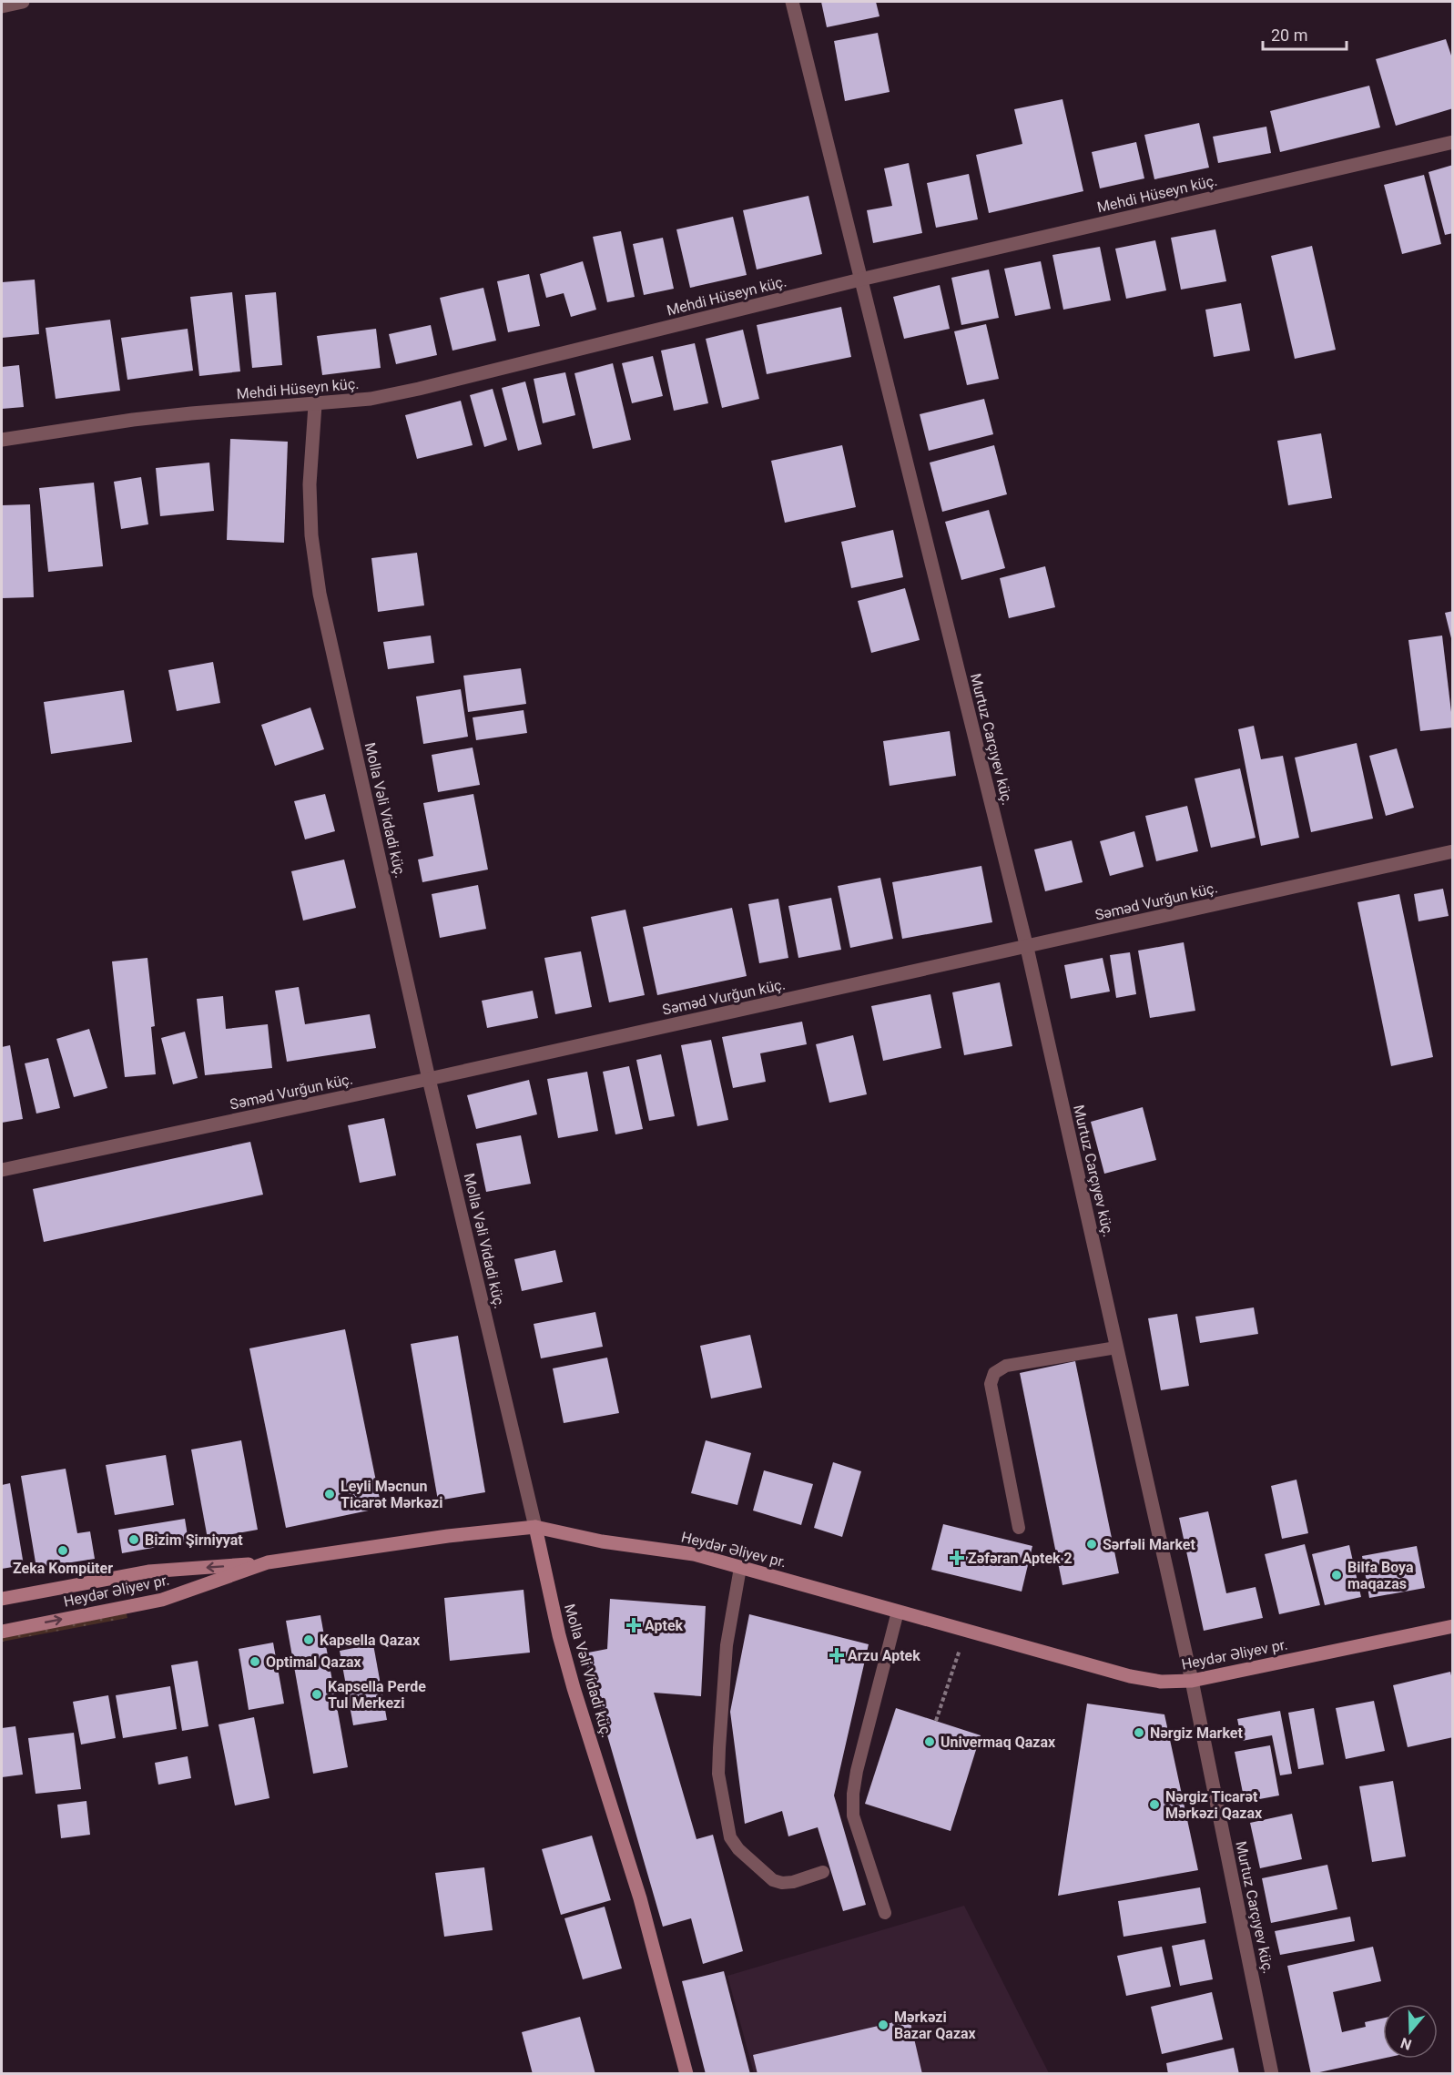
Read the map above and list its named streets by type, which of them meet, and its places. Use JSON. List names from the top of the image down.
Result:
{
  "streets": {
    "main road": ["Molla Vəli Vidadi küç.", "Heydər Əliyev pr."],
    "street": ["Mehdi Hüseyn küç.", "Murtuz Carçıyev küç.", "Səməd Vurğun küç."]
  },
  "crossings": [
    ["Mehdi Hüseyn küç.", "Murtuz Carçıyev küç."],
    ["Mehdi Hüseyn küç.", "Molla Vəli Vidadi küç."],
    ["Murtuz Carçıyev küç.", "Səməd Vurğun küç."],
    ["Murtuz Carçıyev küç.", "Heydər Əliyev pr."],
    ["Molla Vəli Vidadi küç.", "Səməd Vurğun küç."],
    ["Molla Vəli Vidadi küç.", "Heydər Əliyev pr."]
  ],
  "places": {
    "other": [
      "Leyli Məcnun Ticarət Mərkəzi",
      "Bizim Şirniyyat",
      "Sərfəli Market",
      "Zeka Kompüter",
      "Bilfa Boya maqazas",
      "Kapsella Qazax",
      "Optimal Qazax",
      "Kapsella Perde Tul Merkezi",
      "Nərgiz Market",
      "Univermaq Qazax",
      "Nərgiz Ticarət Mərkəzi Qazax",
      "Mərkəzi Bazar Qazax"
    ],
    "health": ["Zəfəran Aptek 2", "Aptek", "Arzu Aptek"]
  },
  "scale_bar": "20 m",
  "north": "bottom"
}
